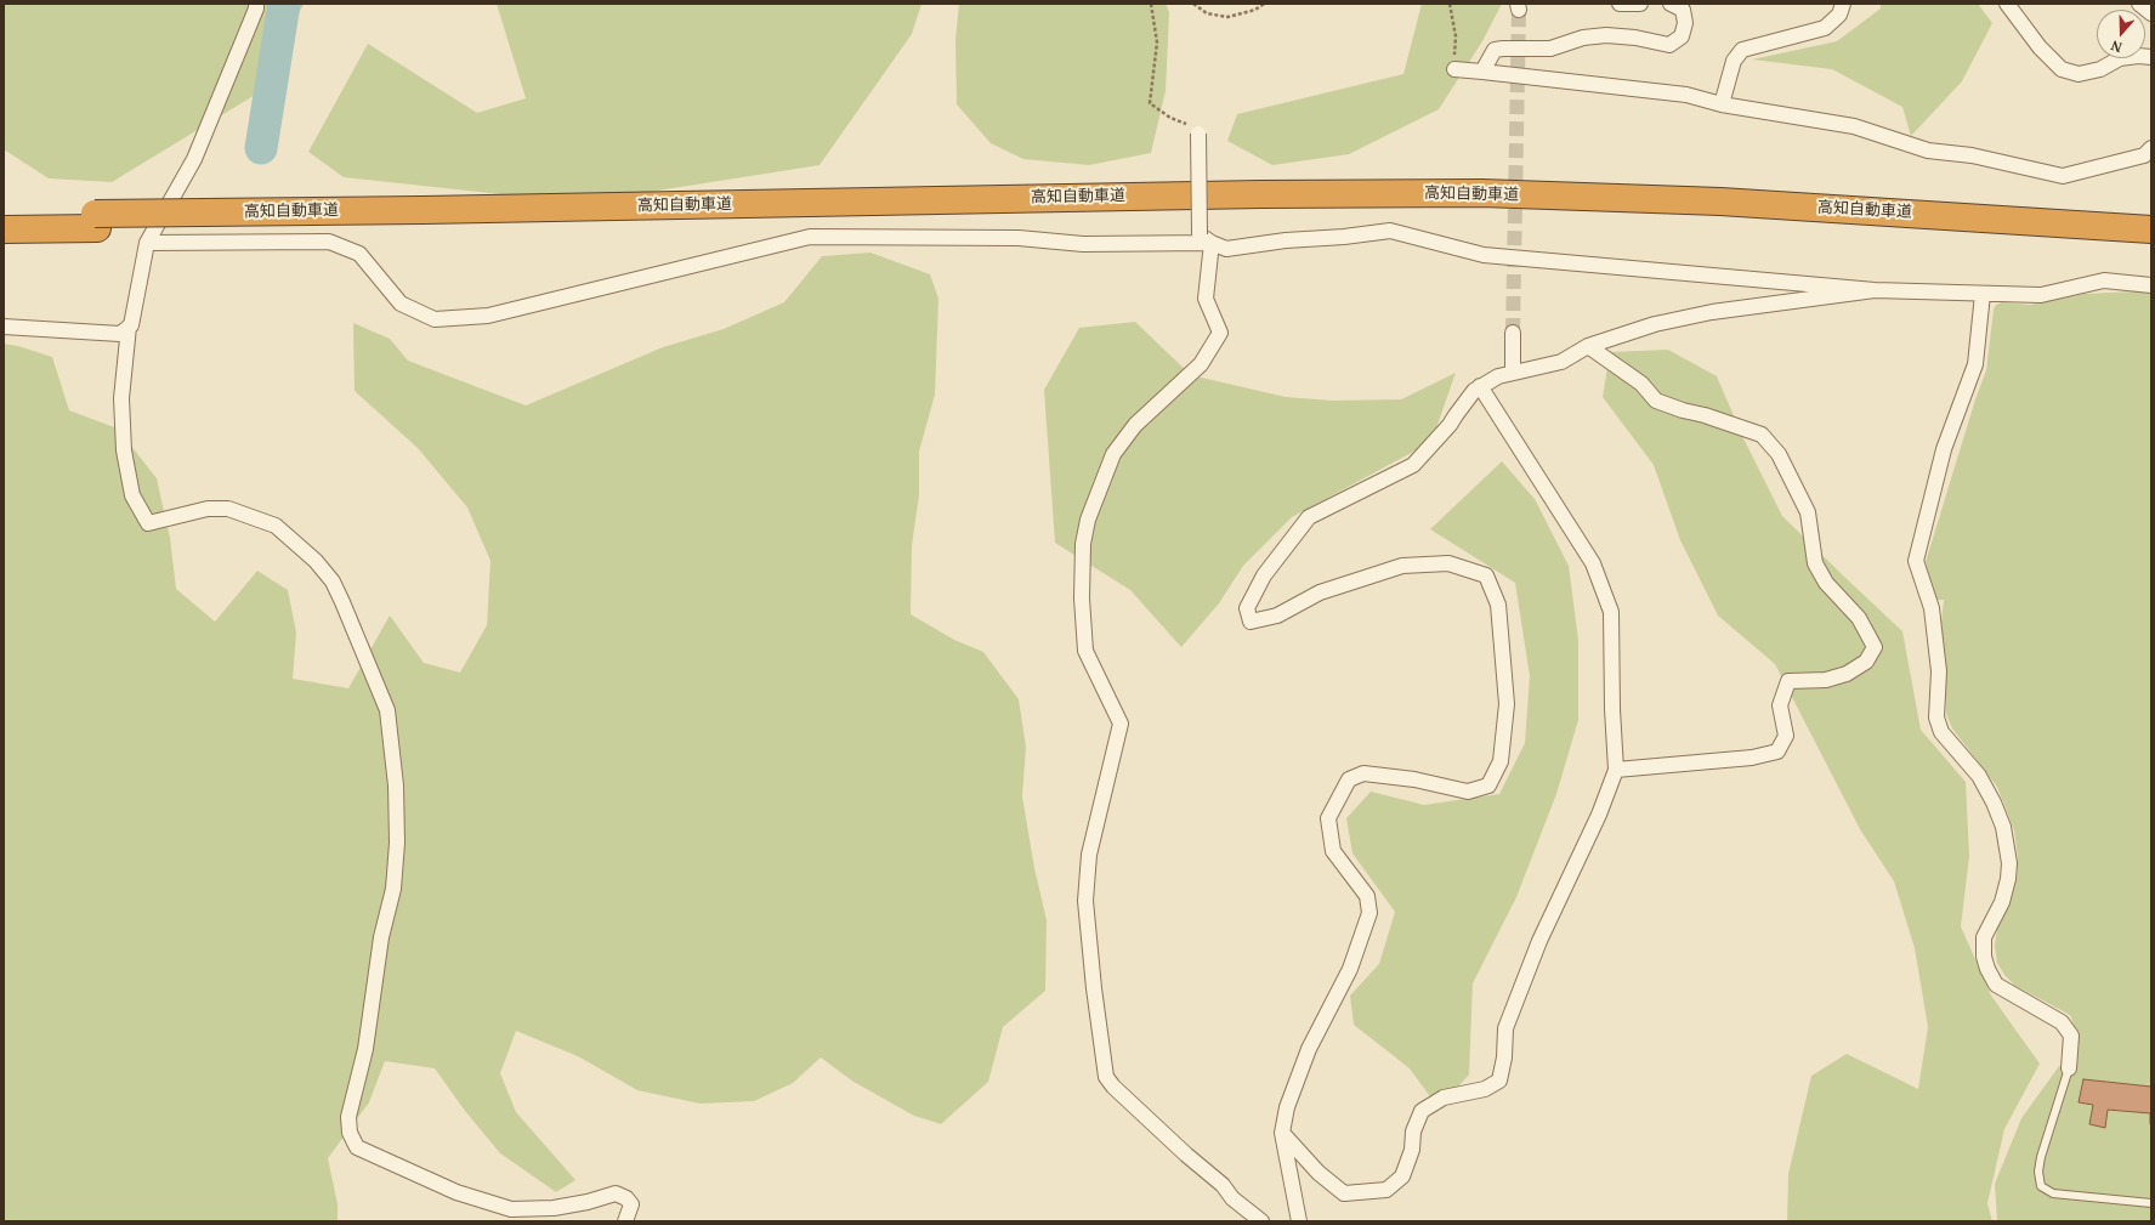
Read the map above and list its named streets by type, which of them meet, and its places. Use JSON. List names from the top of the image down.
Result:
{
  "streets": {
    "highway": ["高知自動車道"]
  },
  "north": "bottom"
}
